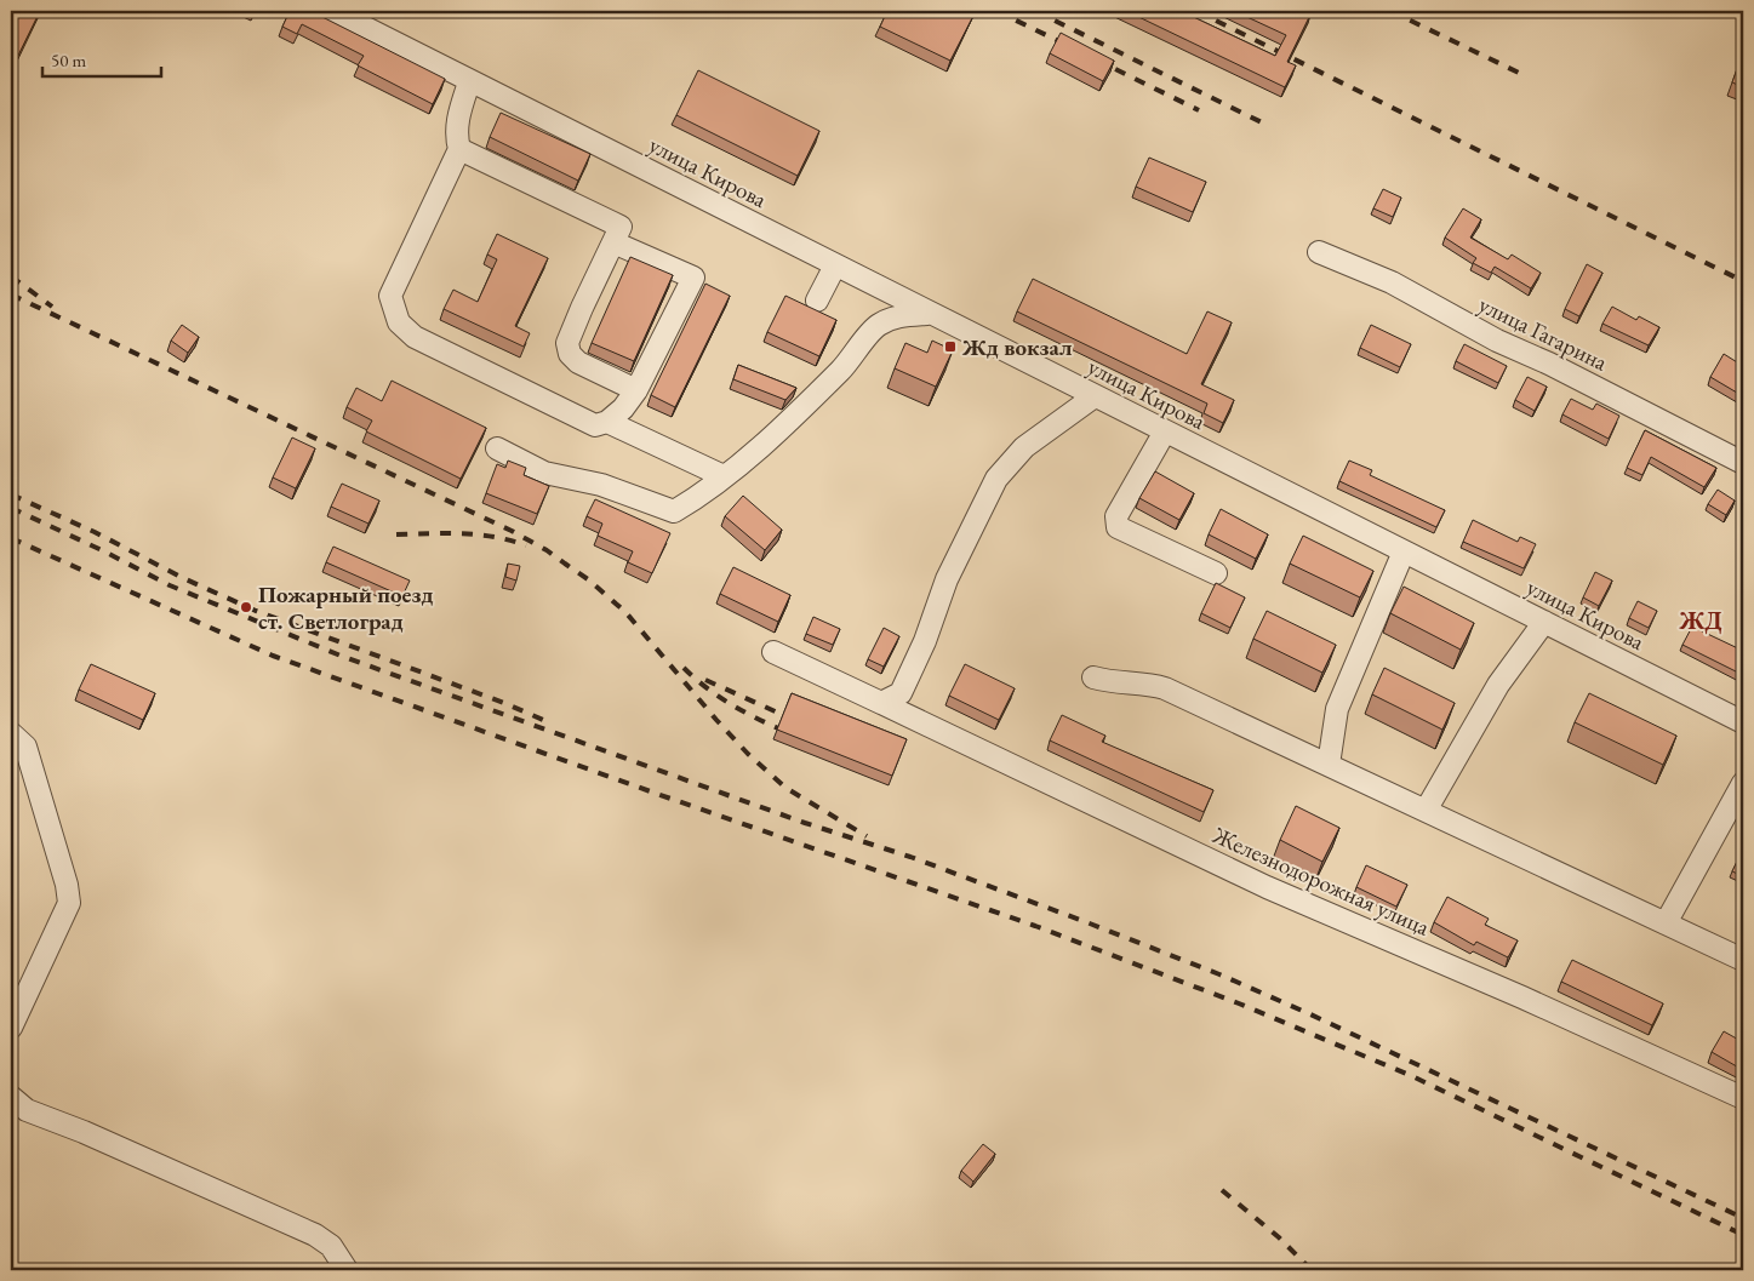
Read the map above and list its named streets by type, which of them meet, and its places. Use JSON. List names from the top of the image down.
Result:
{
  "streets": {
    "street": ["улица Кирова", "улица Гагарина", "Железнодорожная улица"]
  },
  "districts": ["ЖД"],
  "places": {
    "transit": ["Жд вокзал"],
    "other": ["Пожарный поезд ст. Светлоград"]
  },
  "scale_bar": "50 m"
}
